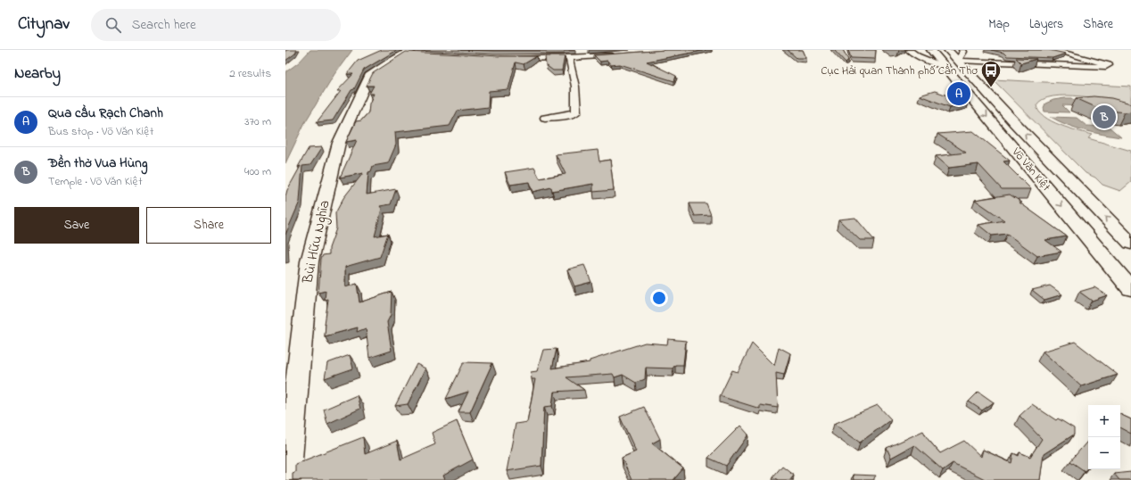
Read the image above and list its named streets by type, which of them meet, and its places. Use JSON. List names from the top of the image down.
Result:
{
  "streets": {
    "main road": ["Võ Văn Kiệt", "Bùi Hữu Nghĩa"]
  },
  "places": {
    "bus stop": ["Cục Hải quan Thành phố Cần Thơ"]
  },
  "page": {
    "header": "Citynav",
    "search": "Search here",
    "nav": ["Map", "Layers", "Share"],
    "heading": ["Nearby", "2 results"],
    "pins": ["A", "B"],
    "list": [
      {
        "mark": "A",
        "name": "Qua cầu Rạch Chanh",
        "note": "Bus stop · Võ Văn Kiệt",
        "value": "370 m"
      },
      {
        "mark": "B",
        "name": "Đền thờ Vua Hùng",
        "note": "Temple · Võ Văn Kiệt",
        "value": "400 m"
      }
    ],
    "buttons": ["Save", "Share"],
    "map_buttons": ["+", "−"]
  }
}
